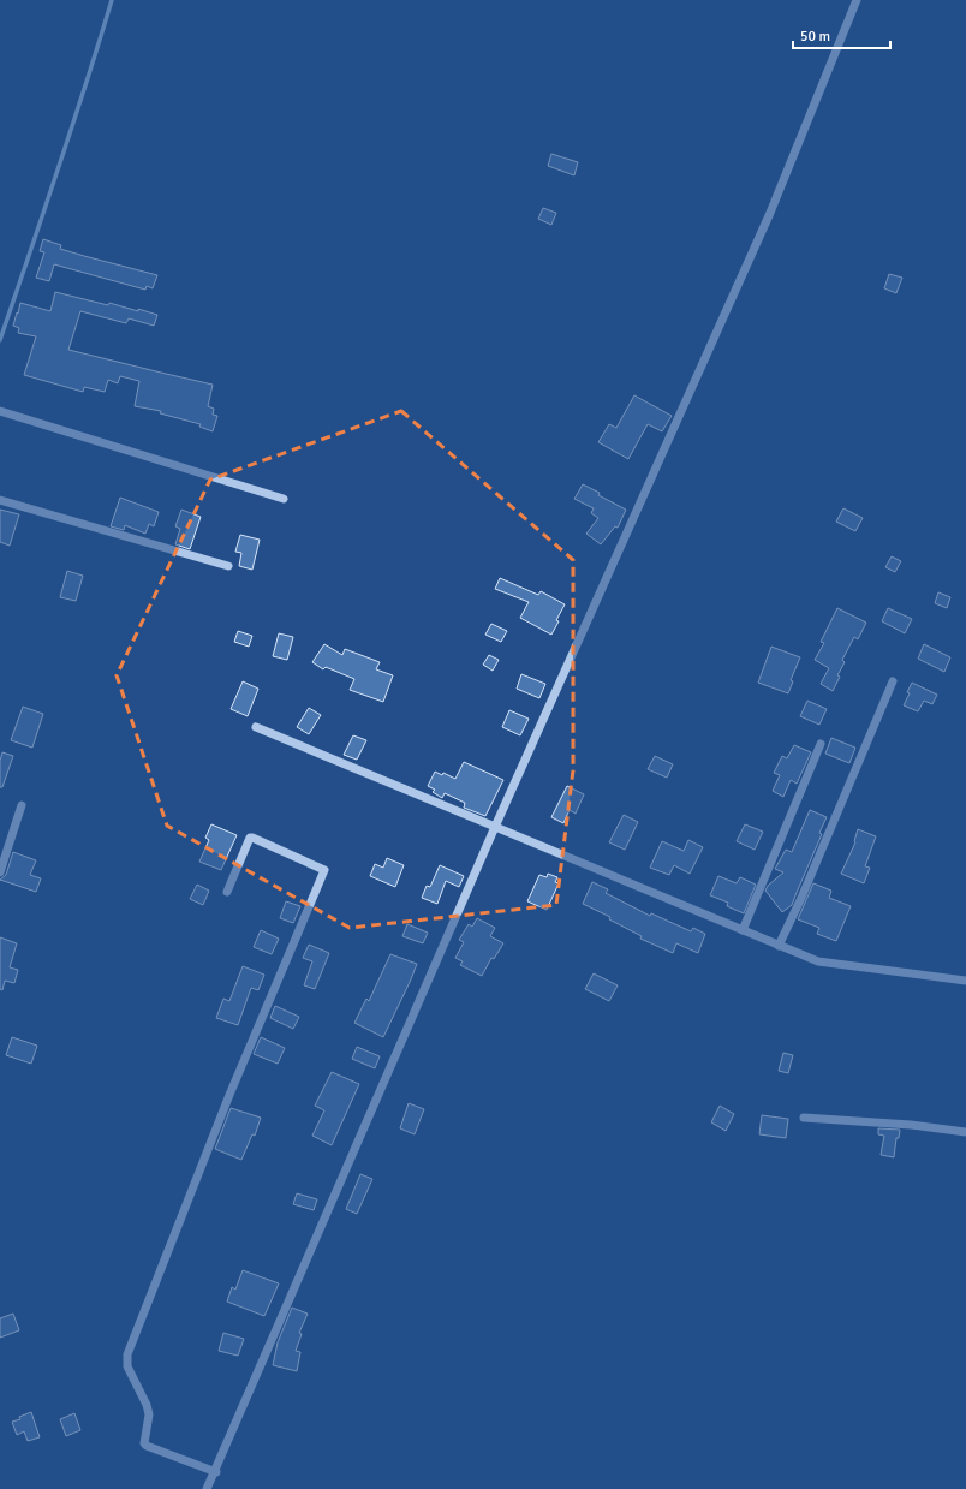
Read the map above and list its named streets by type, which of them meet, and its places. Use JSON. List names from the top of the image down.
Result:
{
  "scale_bar": "50 m"
}
